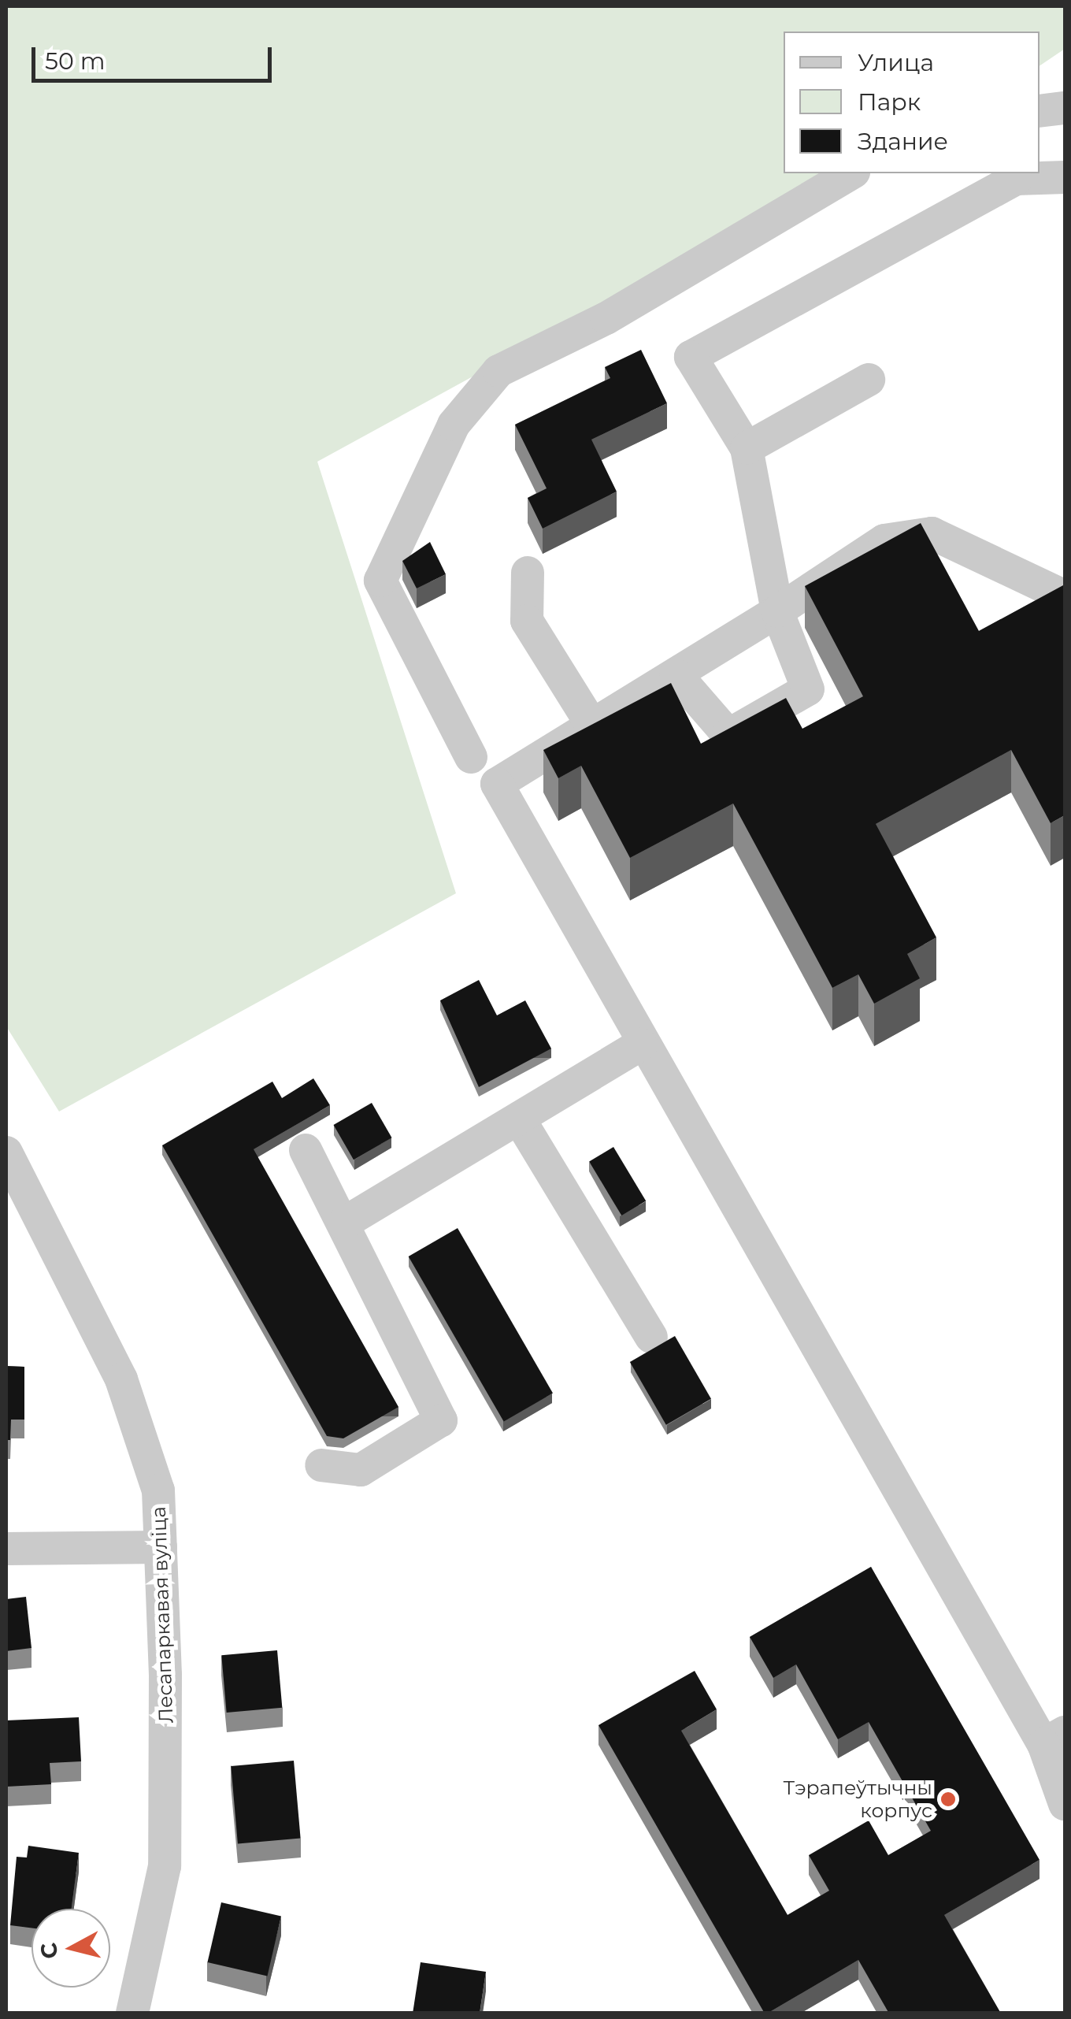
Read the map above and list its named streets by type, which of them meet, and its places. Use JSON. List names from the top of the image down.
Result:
{
  "streets": {
    "street": ["Лесапаркавая вуліца"]
  },
  "places": ["Тэрапеўтычны корпус"],
  "legend": ["Улица", "Парк", "Здание"],
  "scale_bar": "50 m",
  "north": "left"
}
